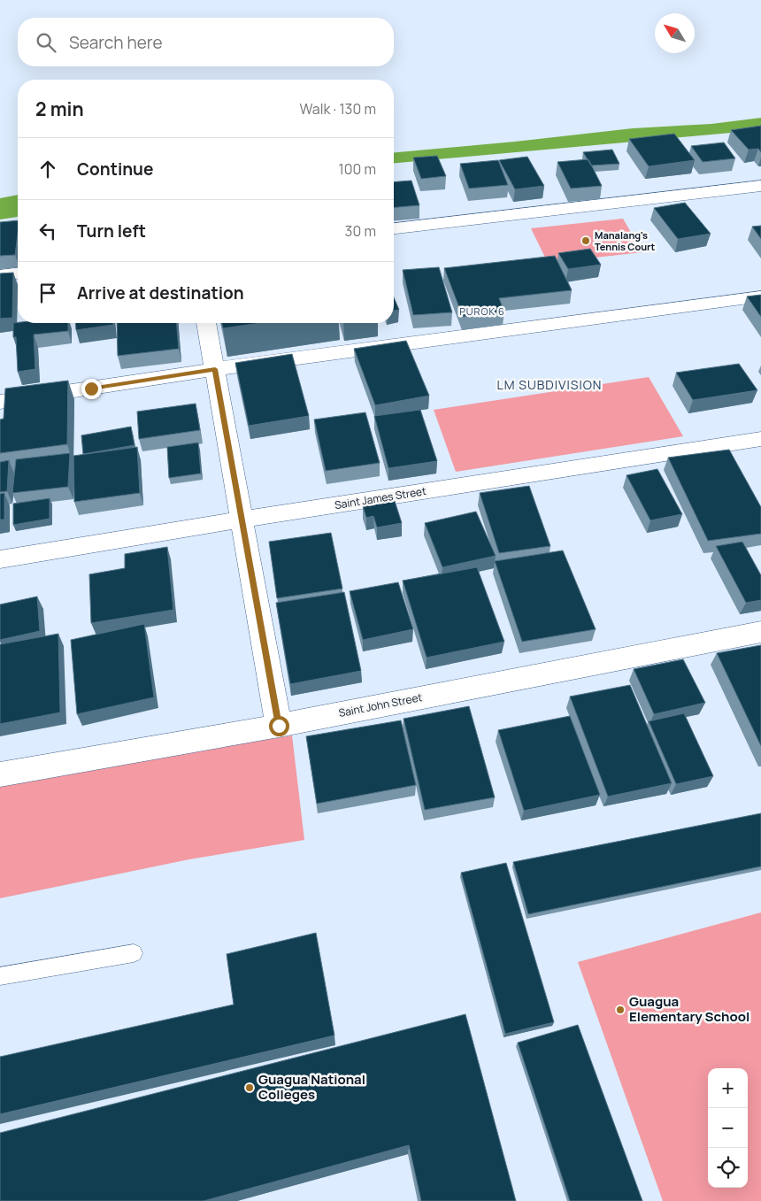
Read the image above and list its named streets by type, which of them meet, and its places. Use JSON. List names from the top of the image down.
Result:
{
  "streets": {
    "street": ["Saint James Street", "Saint John Street"]
  },
  "districts": ["PUROK 6", "LM SUBDIVISION"],
  "places": ["Manalang's Tennis Court", "Guagua Elementary School", "Guagua National Colleges"],
  "north": "top left",
  "page": {
    "search": "Search here",
    "heading": ["2 min", "Walk · 130 m"],
    "list": [
      ["Continue", "100 m"],
      ["Turn left", "30 m"],
      "Arrive at destination"
    ],
    "map_buttons": ["+", "−"]
  }
}
